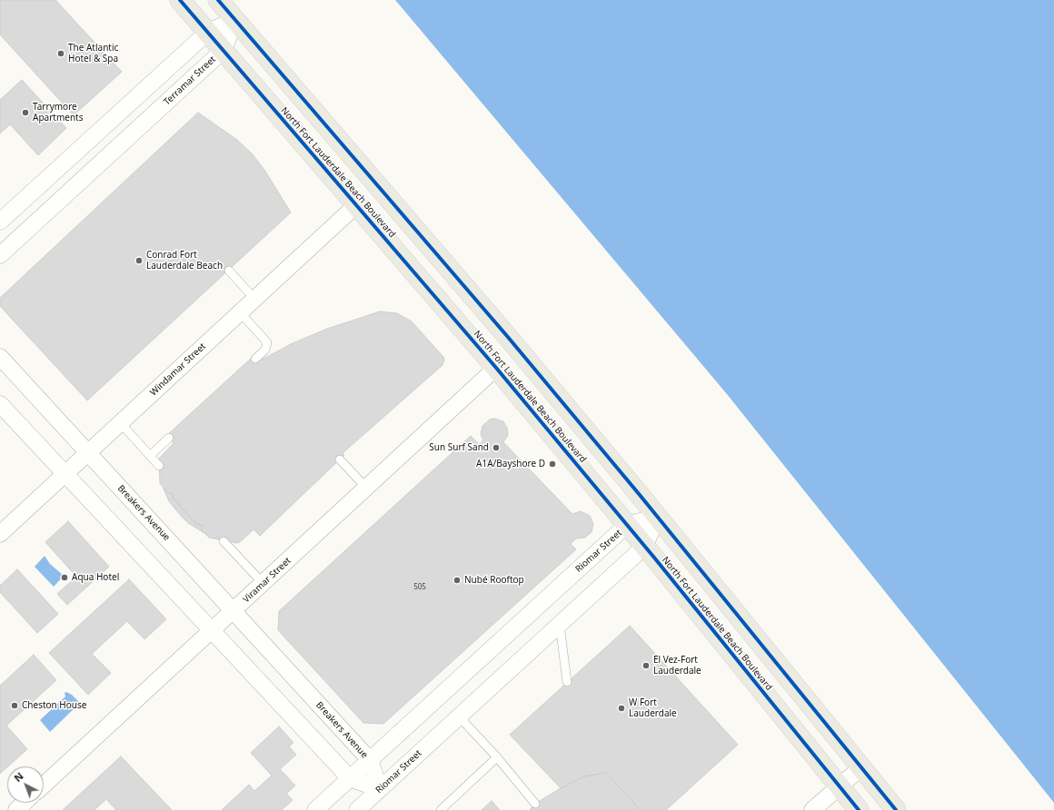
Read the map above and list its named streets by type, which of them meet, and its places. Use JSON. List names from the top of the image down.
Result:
{
  "streets": {
    "main road": ["North Fort Lauderdale Beach Boulevard"],
    "street": [
      "Terramar Street",
      "Windamar Street",
      "Breakers Avenue",
      "Riomar Street",
      "Viramar Street"
    ]
  },
  "crossings": [
    ["Terramar Street", "North Fort Lauderdale Beach Boulevard"],
    ["North Fort Lauderdale Beach Boulevard", "Windamar Street"],
    ["North Fort Lauderdale Beach Boulevard", "Riomar Street"],
    ["North Fort Lauderdale Beach Boulevard", "Viramar Street"],
    ["Windamar Street", "Breakers Avenue"],
    ["Breakers Avenue", "Riomar Street"],
    ["Breakers Avenue", "Viramar Street"]
  ],
  "places": [
    "The Atlantic Hotel & Spa",
    "Tarrymore Apartments",
    "Conrad Fort Lauderdale Beach",
    "Sun Surf Sand",
    "A1A/Bayshore D",
    "Aqua Hotel",
    "Nubé Rooftop",
    "El Vez-Fort Lauderdale",
    "Cheston House",
    "W Fort Lauderdale"
  ],
  "house_numbers": ["505"],
  "north": "top left"
}
